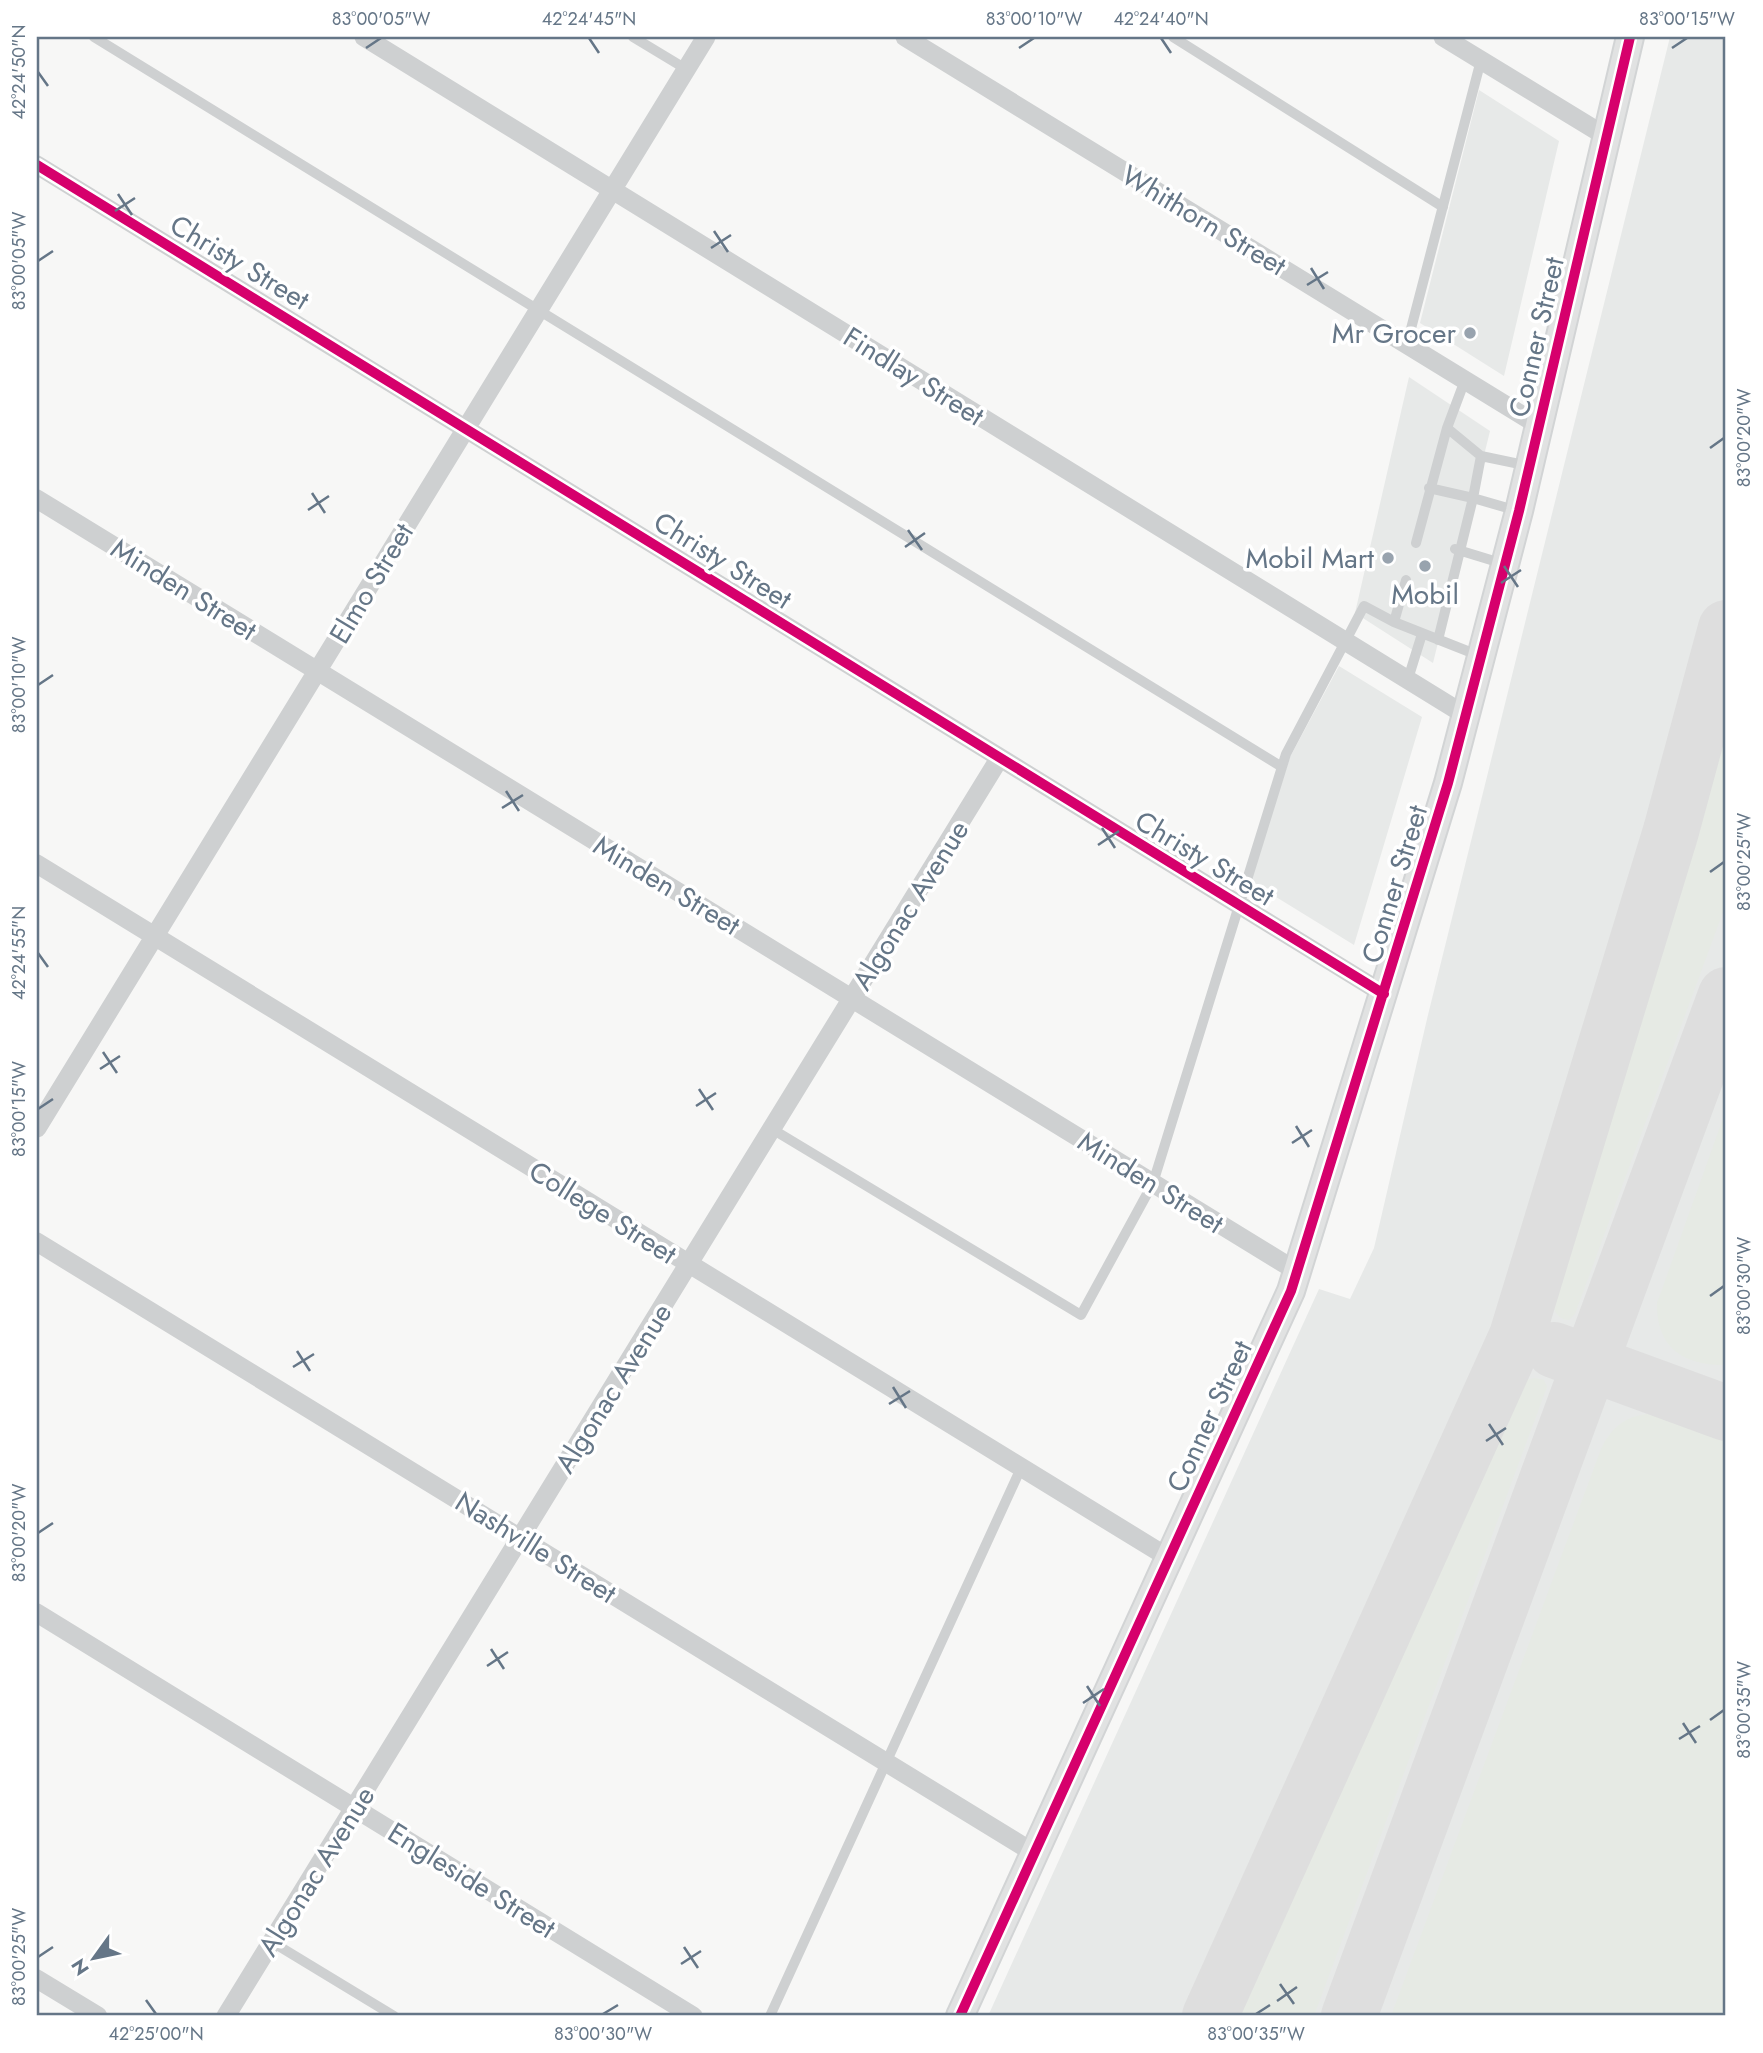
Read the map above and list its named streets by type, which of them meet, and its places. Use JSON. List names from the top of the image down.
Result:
{
  "streets": {
    "main road": ["Conner Street"],
    "street": [
      "Whithorn Street",
      "Christy Street",
      "Findlay Street",
      "Elmo Street",
      "Minden Street",
      "Algonac Avenue",
      "College Street",
      "Nashville Street",
      "Engleside Street"
    ]
  },
  "crossings": [
    ["Whithorn Street", "Conner Street"],
    ["Christy Street", "Conner Street"],
    ["Christy Street", "Elmo Street"],
    ["Christy Street", "Algonac Avenue"],
    ["Conner Street", "Findlay Street"],
    ["Conner Street", "Minden Street"],
    ["Conner Street", "College Street"],
    ["Conner Street", "Nashville Street"],
    ["Findlay Street", "Elmo Street"],
    ["Elmo Street", "Minden Street"],
    ["Elmo Street", "College Street"],
    ["Minden Street", "Algonac Avenue"],
    ["Algonac Avenue", "College Street"],
    ["Algonac Avenue", "Nashville Street"],
    ["Algonac Avenue", "Engleside Street"]
  ],
  "places": ["Mr Grocer", "Mobil Mart", "Mobil"],
  "north": "bottom left",
  "coordinates": [
    "83°00'05\"W",
    "42°24'45\"N",
    "83°00'10\"W",
    "42°24'40\"N",
    "83°00'15\"W",
    "42°24'50\"N",
    "83°00'20\"W",
    "83°00'25\"W",
    "42°24'55\"N",
    "83°00'30\"W",
    "83°00'35\"W",
    "42°25'00\"N"
  ]
}
